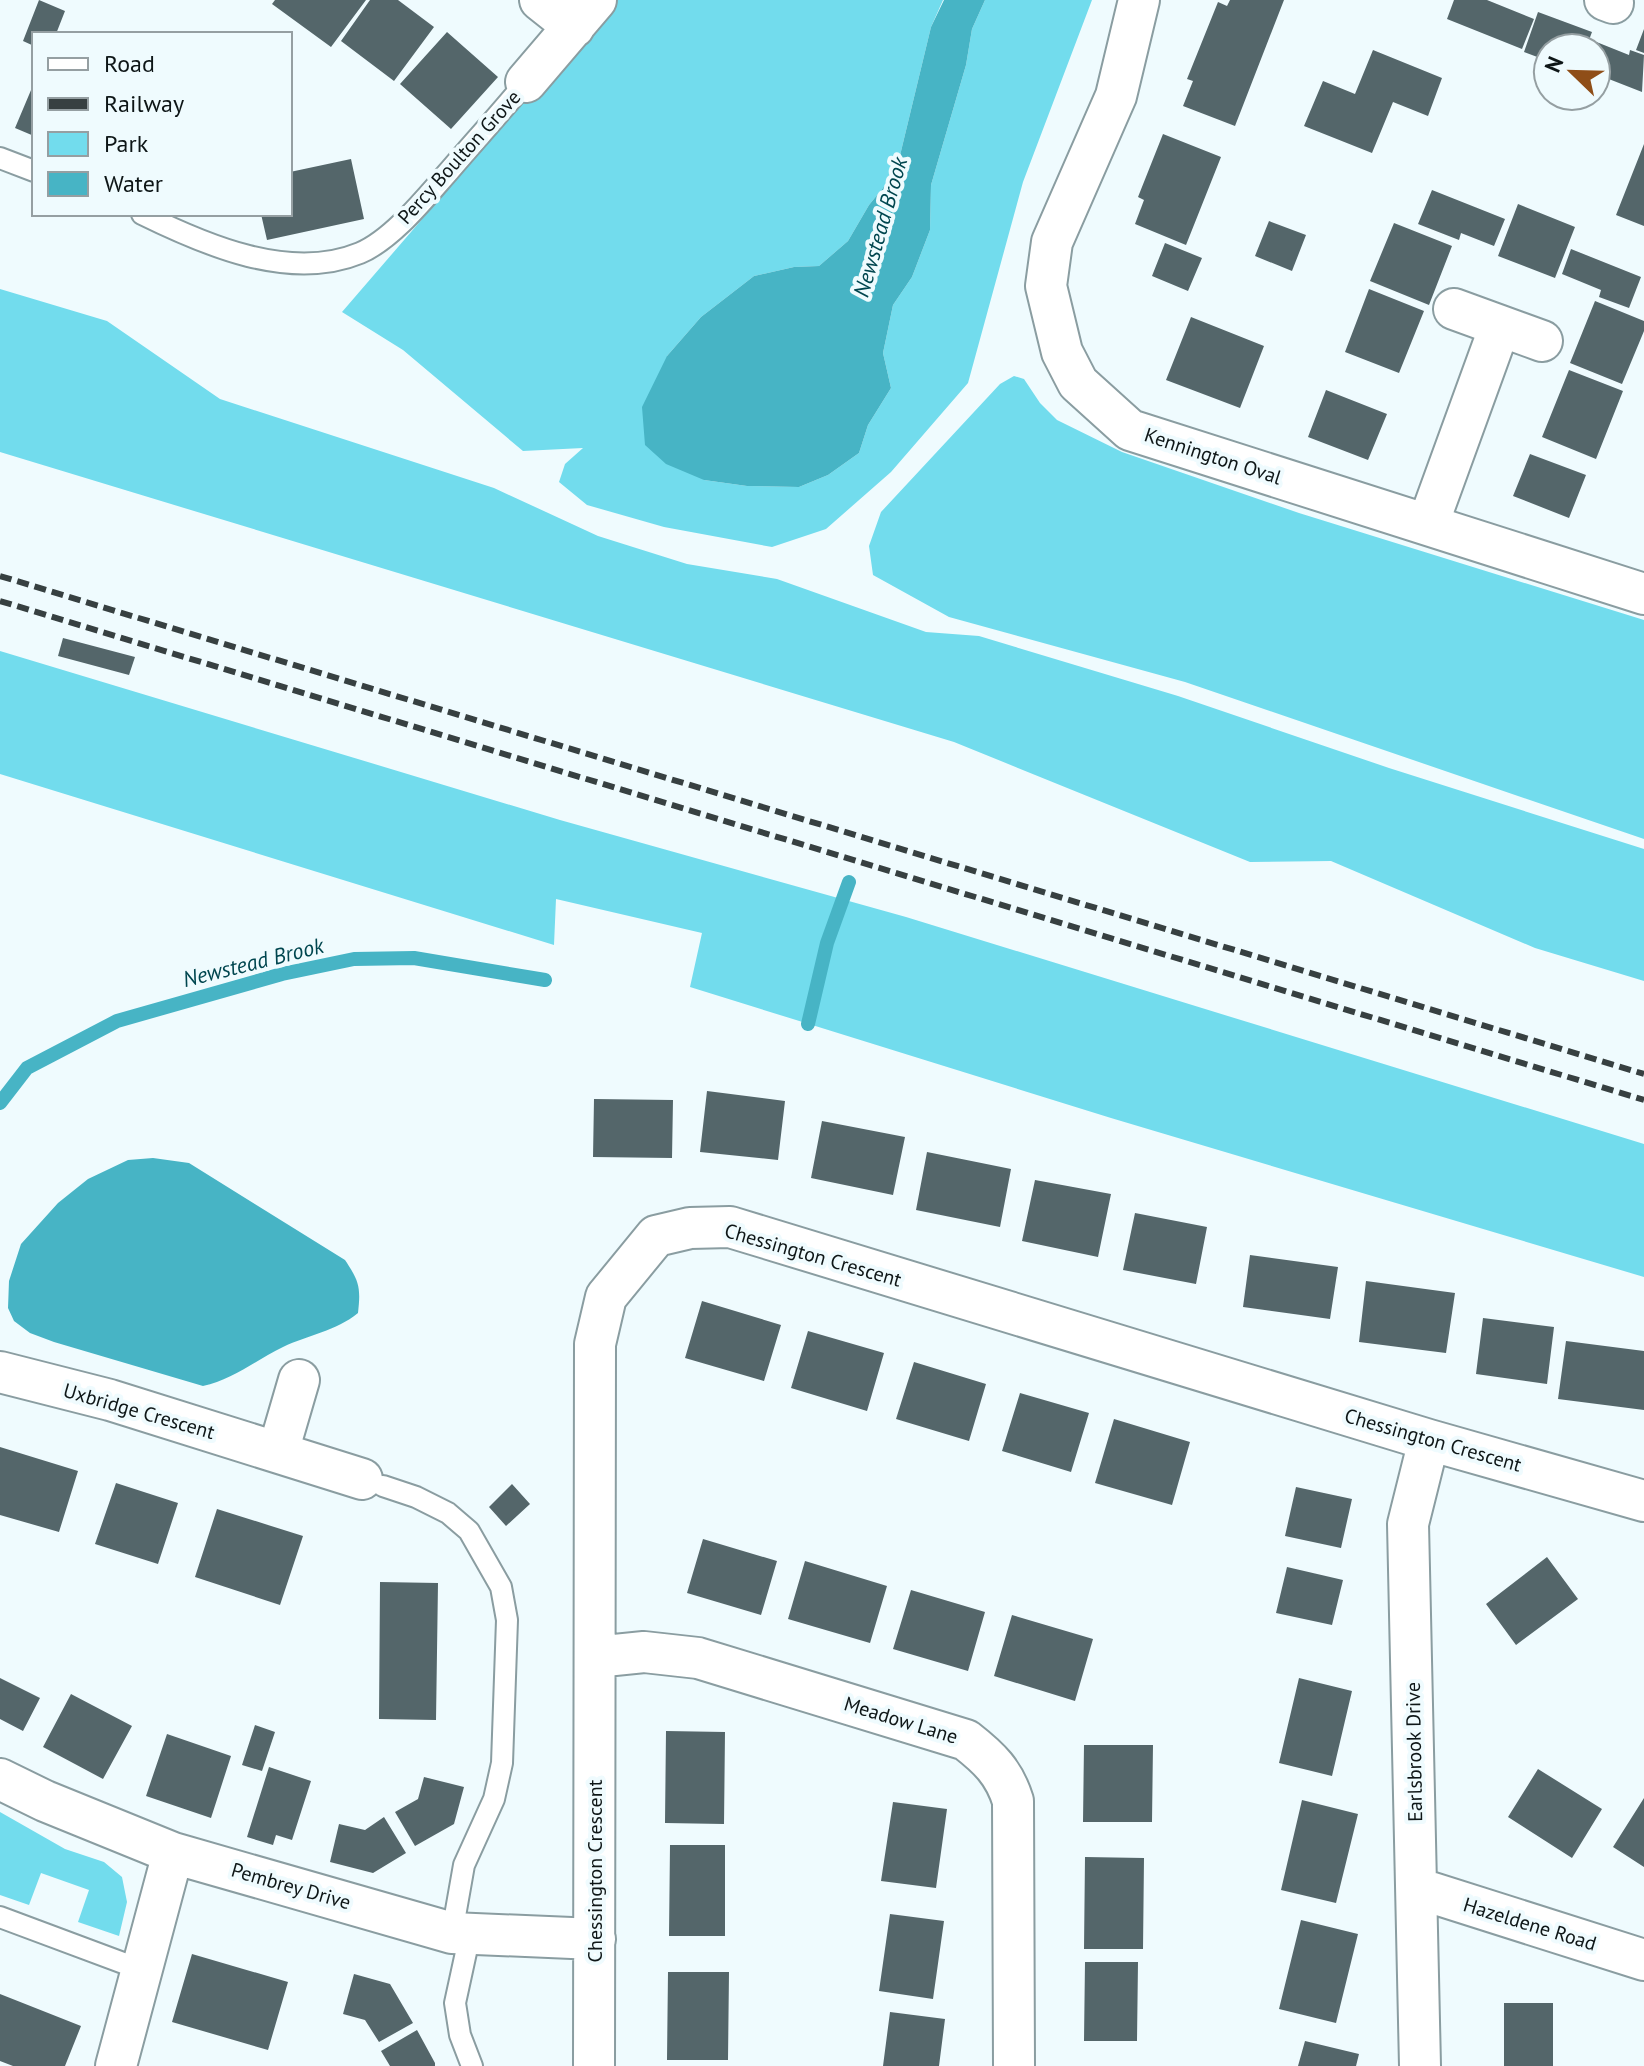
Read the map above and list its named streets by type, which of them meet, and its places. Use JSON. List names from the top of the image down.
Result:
{
  "streets": {
    "street": [
      "Percy Boulton Grove",
      "Kennington Oval",
      "Chessington Crescent",
      "Uxbridge Crescent",
      "Meadow Lane",
      "Earlsbrook Drive",
      "Pembrey Drive",
      "Hazeldene Road"
    ]
  },
  "crossings": [
    ["Chessington Crescent", "Meadow Lane"],
    ["Chessington Crescent", "Earlsbrook Drive"],
    ["Chessington Crescent", "Pembrey Drive"],
    ["Uxbridge Crescent", "Pembrey Drive"],
    ["Earlsbrook Drive", "Hazeldene Road"]
  ],
  "water": ["Newstead Brook"],
  "legend": [
    "Road",
    "Railway",
    "Park",
    "Water"
  ],
  "north": "top left"
}
